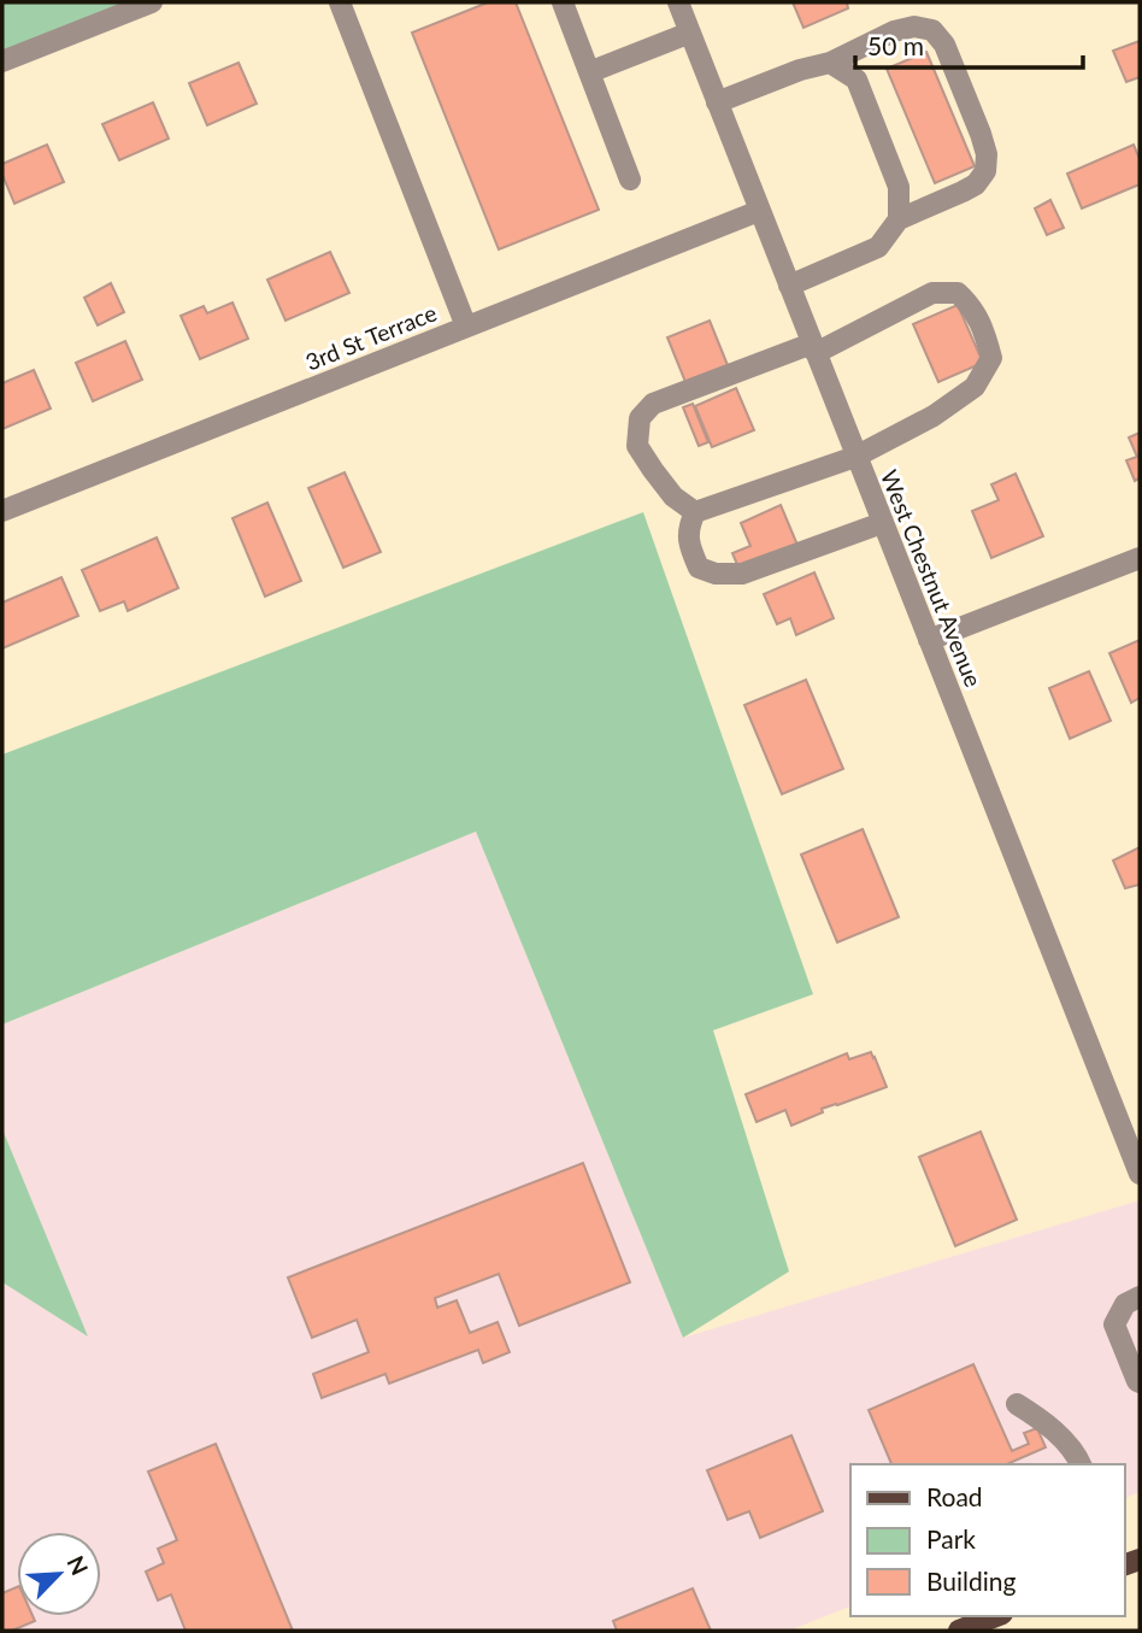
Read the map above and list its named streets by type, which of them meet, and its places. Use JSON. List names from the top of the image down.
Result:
{
  "streets": {
    "street": ["3rd St Terrace", "West Chestnut Avenue"]
  },
  "crossings": [
    ["3rd St Terrace", "West Chestnut Avenue"]
  ],
  "legend": ["Road", "Park", "Building"],
  "scale_bar": "50 m",
  "north": "top right"
}
